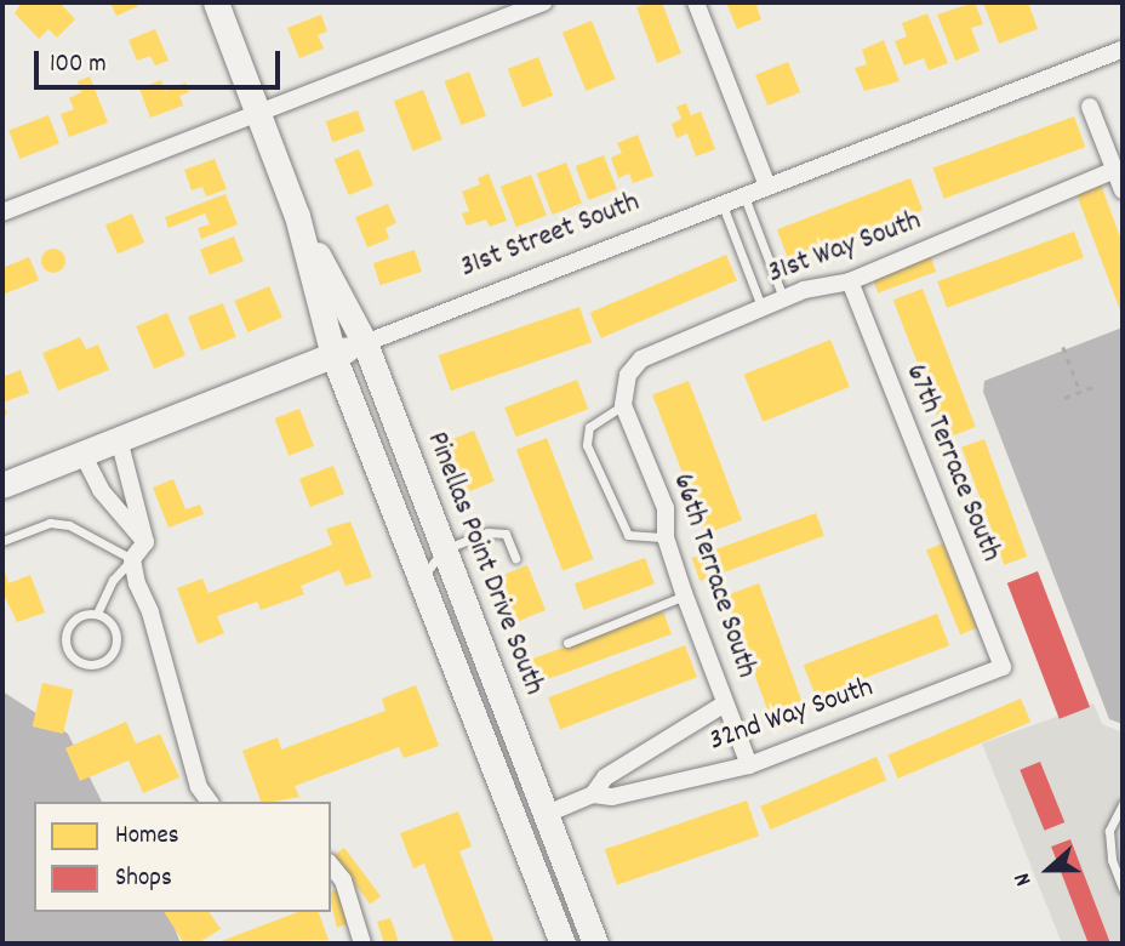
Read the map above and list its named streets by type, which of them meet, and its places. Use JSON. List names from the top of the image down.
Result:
{
  "streets": {
    "street": [
      "31st Street South",
      "31st Way South",
      "67th Terrace South",
      "Pinellas Point Drive South",
      "66th Terrace South",
      "32nd Way South"
    ]
  },
  "crossings": [
    ["31st Street South", "Pinellas Point Drive South"],
    ["31st Way South", "67th Terrace South"],
    ["31st Way South", "66th Terrace South"],
    ["67th Terrace South", "32nd Way South"],
    ["Pinellas Point Drive South", "32nd Way South"],
    ["66th Terrace South", "32nd Way South"]
  ],
  "legend": ["Homes", "Shops"],
  "scale_bar": "100 m",
  "north": "left"
}
